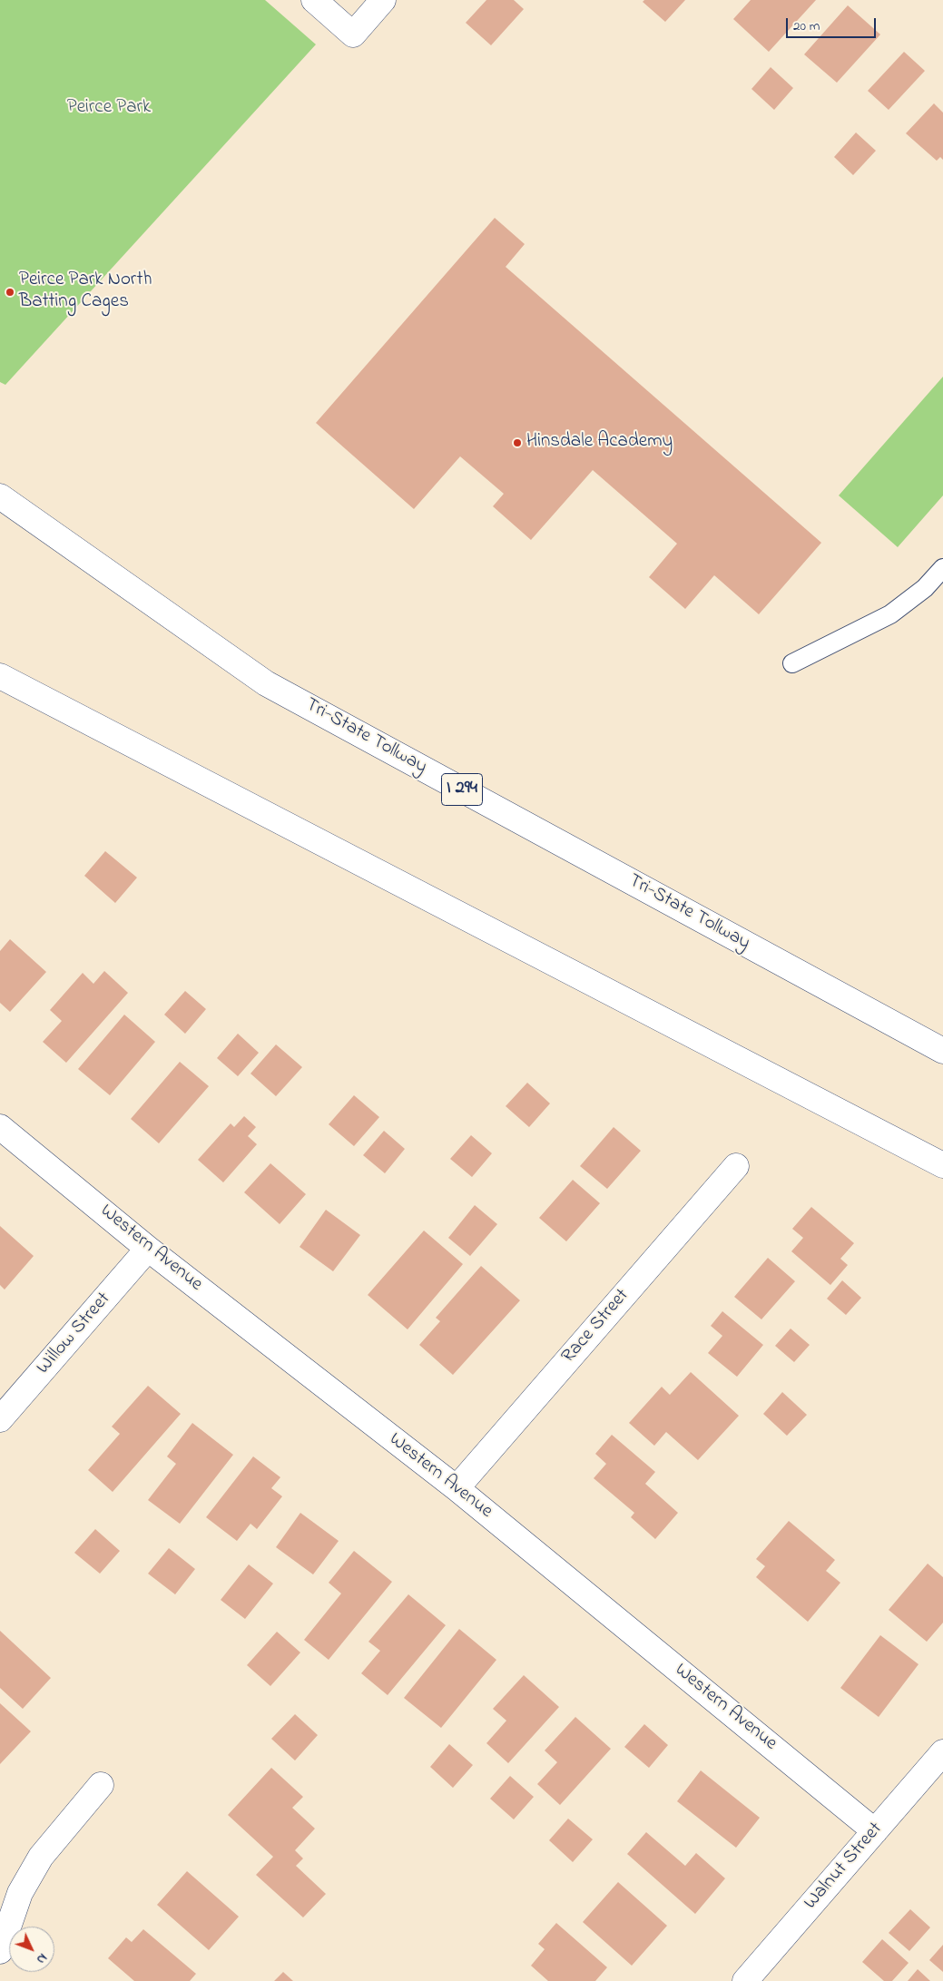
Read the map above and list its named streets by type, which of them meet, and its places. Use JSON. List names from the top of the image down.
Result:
{
  "streets": {
    "main road": [
      "Tri-State Tollway",
      "I 294",
      "Western Avenue",
      "Race Street",
      "Willow Street",
      "Walnut Street"
    ]
  },
  "crossings": [
    ["Western Avenue", "Race Street"],
    ["Western Avenue", "Willow Street"],
    ["Western Avenue", "Walnut Street"]
  ],
  "parks": ["Peirce Park"],
  "places": ["Peirce Park North Batting Cages", "Hinsdale Academy"],
  "scale_bar": "20 m",
  "north": "bottom right"
}
